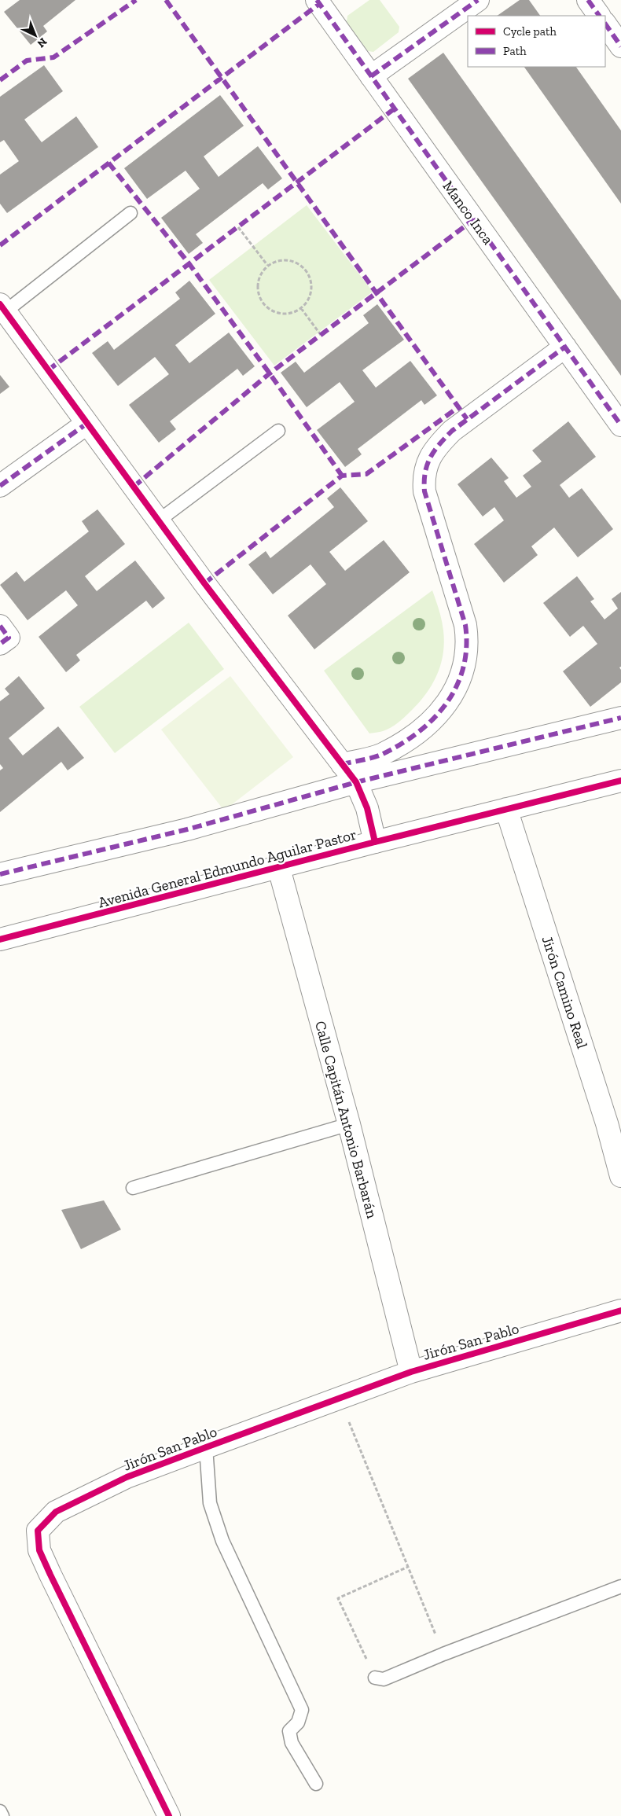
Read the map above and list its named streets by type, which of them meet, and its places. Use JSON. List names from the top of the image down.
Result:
{
  "streets": {
    "street": [
      "Manco Inca",
      "Avenida General Edmundo Aguilar Pastor",
      "Jirón Camino Real",
      "Calle Capitán Antonio Barbarán",
      "Jirón San Pablo"
    ]
  },
  "crossings": [
    ["Avenida General Edmundo Aguilar Pastor", "Jirón Camino Real"],
    ["Avenida General Edmundo Aguilar Pastor", "Calle Capitán Antonio Barbarán"],
    ["Calle Capitán Antonio Barbarán", "Jirón San Pablo"]
  ],
  "legend": ["Cycle path", "Path"],
  "north": "bottom right"
}
